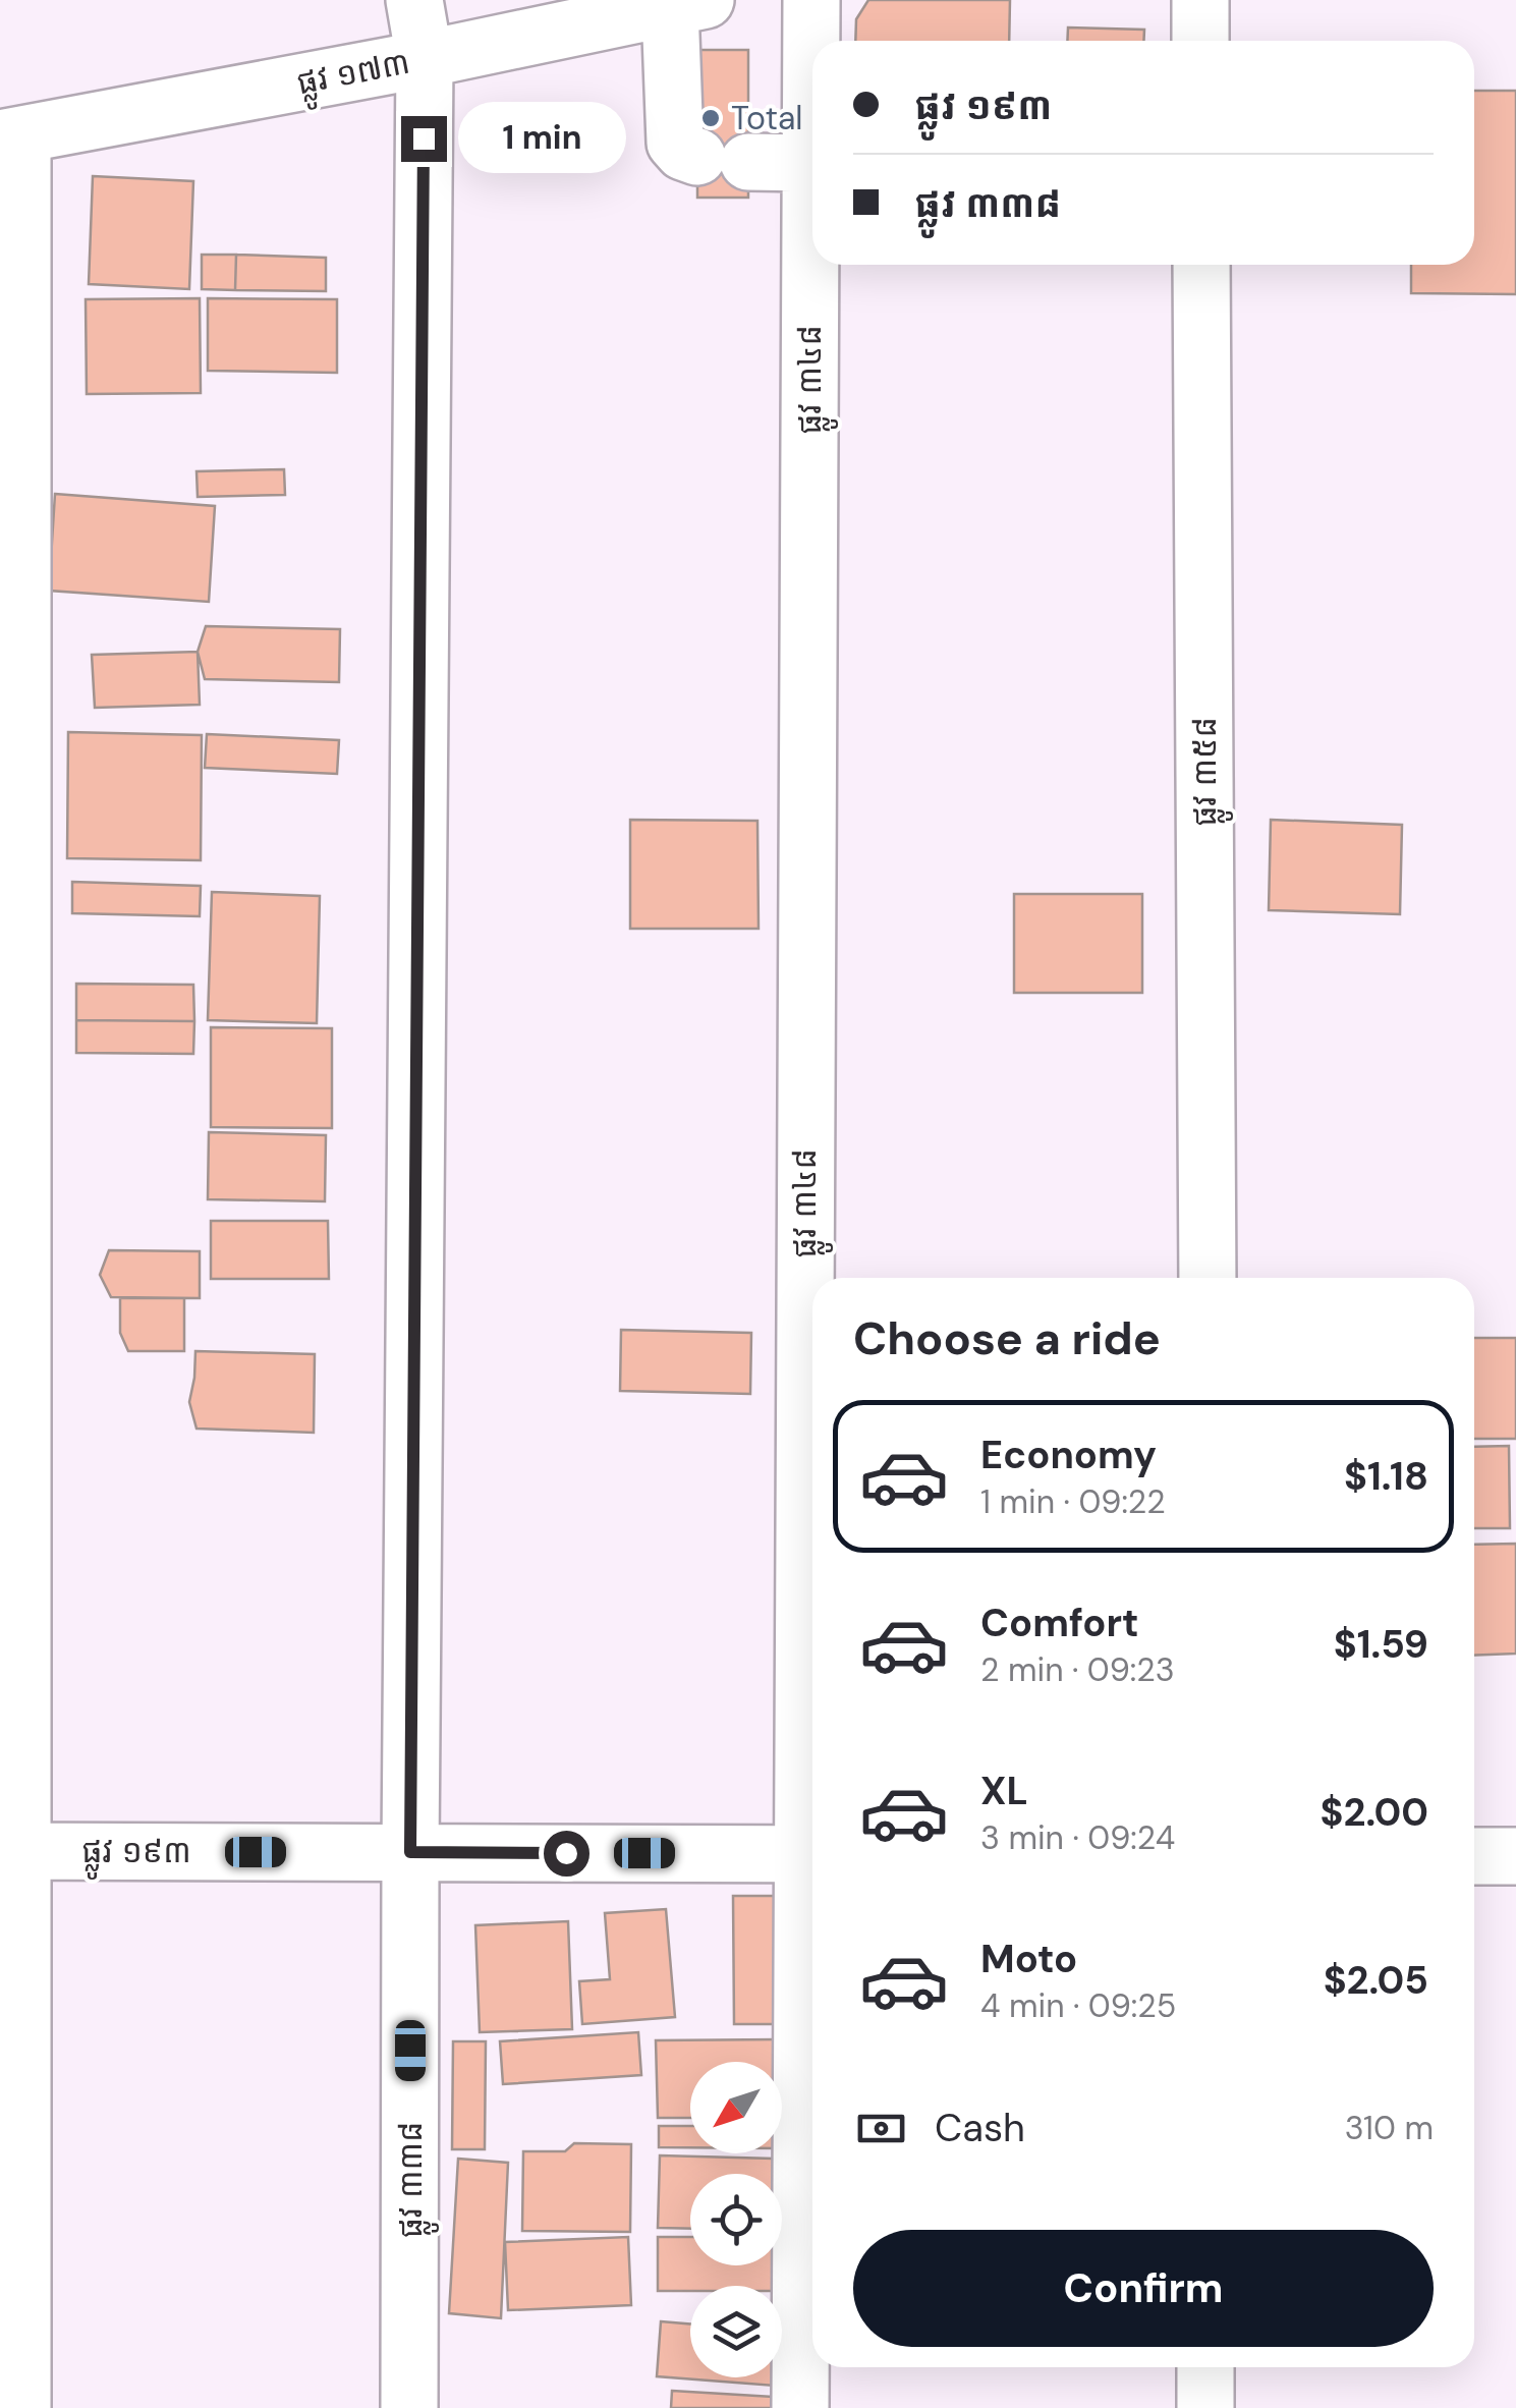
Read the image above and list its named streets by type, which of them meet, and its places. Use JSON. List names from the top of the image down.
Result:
{
  "streets": {
    "street": [
      "ផ្លូវ ១៧៣",
      "ផ្លូវ ៣៤៨",
      "ផ្លូវ ៣៥៨",
      "ផ្លូវ ១៩៣",
      "ផ្លូវ ៣៣៨"
    ]
  },
  "crossings": [
    ["ផ្លូវ ១៧៣", "ផ្លូវ ៣៣៨"],
    ["ផ្លូវ ៣៤៨", "ផ្លូវ ១៩៣"],
    ["ផ្លូវ ១៩៣", "ផ្លូវ ៣៣៨"]
  ],
  "places": ["Total"],
  "north": "bottom left",
  "page": {
    "banner": ["ផ្លូវ ១៩៣", "ផ្លូវ ៣៣៨"],
    "bubble": "1 min",
    "heading": "Choose a ride",
    "list": [
      {
        "name": "Economy",
        "note": "1 min · 09:22",
        "value": "$1.18"
      },
      {
        "name": "Comfort",
        "note": "2 min · 09:23",
        "value": "$1.59"
      },
      {
        "name": "XL",
        "note": "3 min · 09:24",
        "value": "$2.00"
      },
      {
        "name": "Moto",
        "note": "4 min · 09:25",
        "value": "$2.05"
      }
    ],
    "pay": ["Cash", "310 m"],
    "buttons": "Confirm"
  }
}
